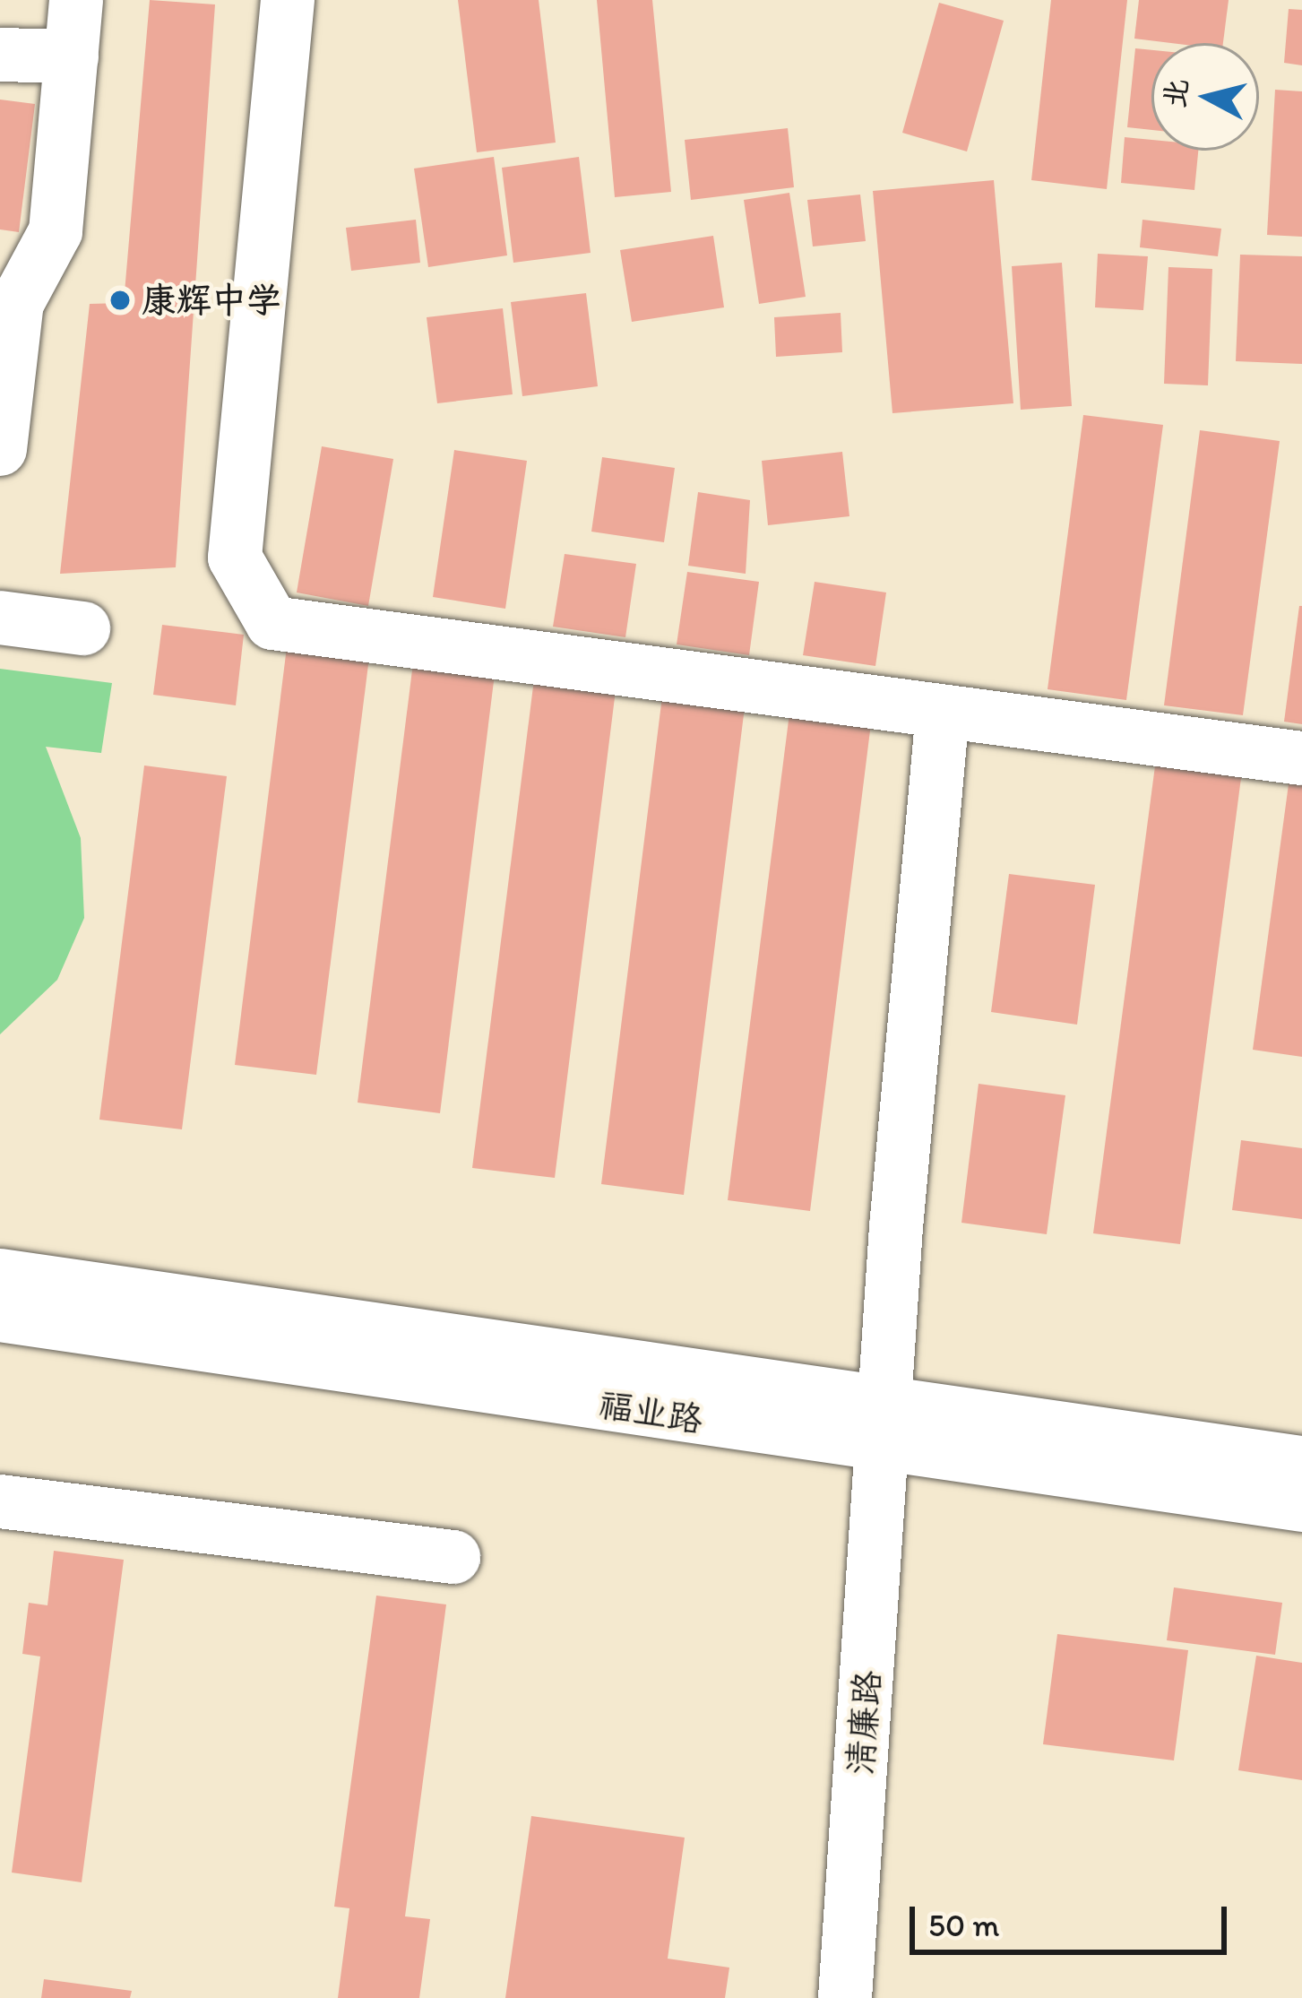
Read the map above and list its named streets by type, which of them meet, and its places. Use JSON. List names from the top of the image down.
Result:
{
  "streets": {
    "street": ["福业路", "清廉路"]
  },
  "crossings": [
    ["福业路", "清廉路"]
  ],
  "places": ["康辉中学"],
  "scale_bar": "50 m",
  "north": "left"
}
